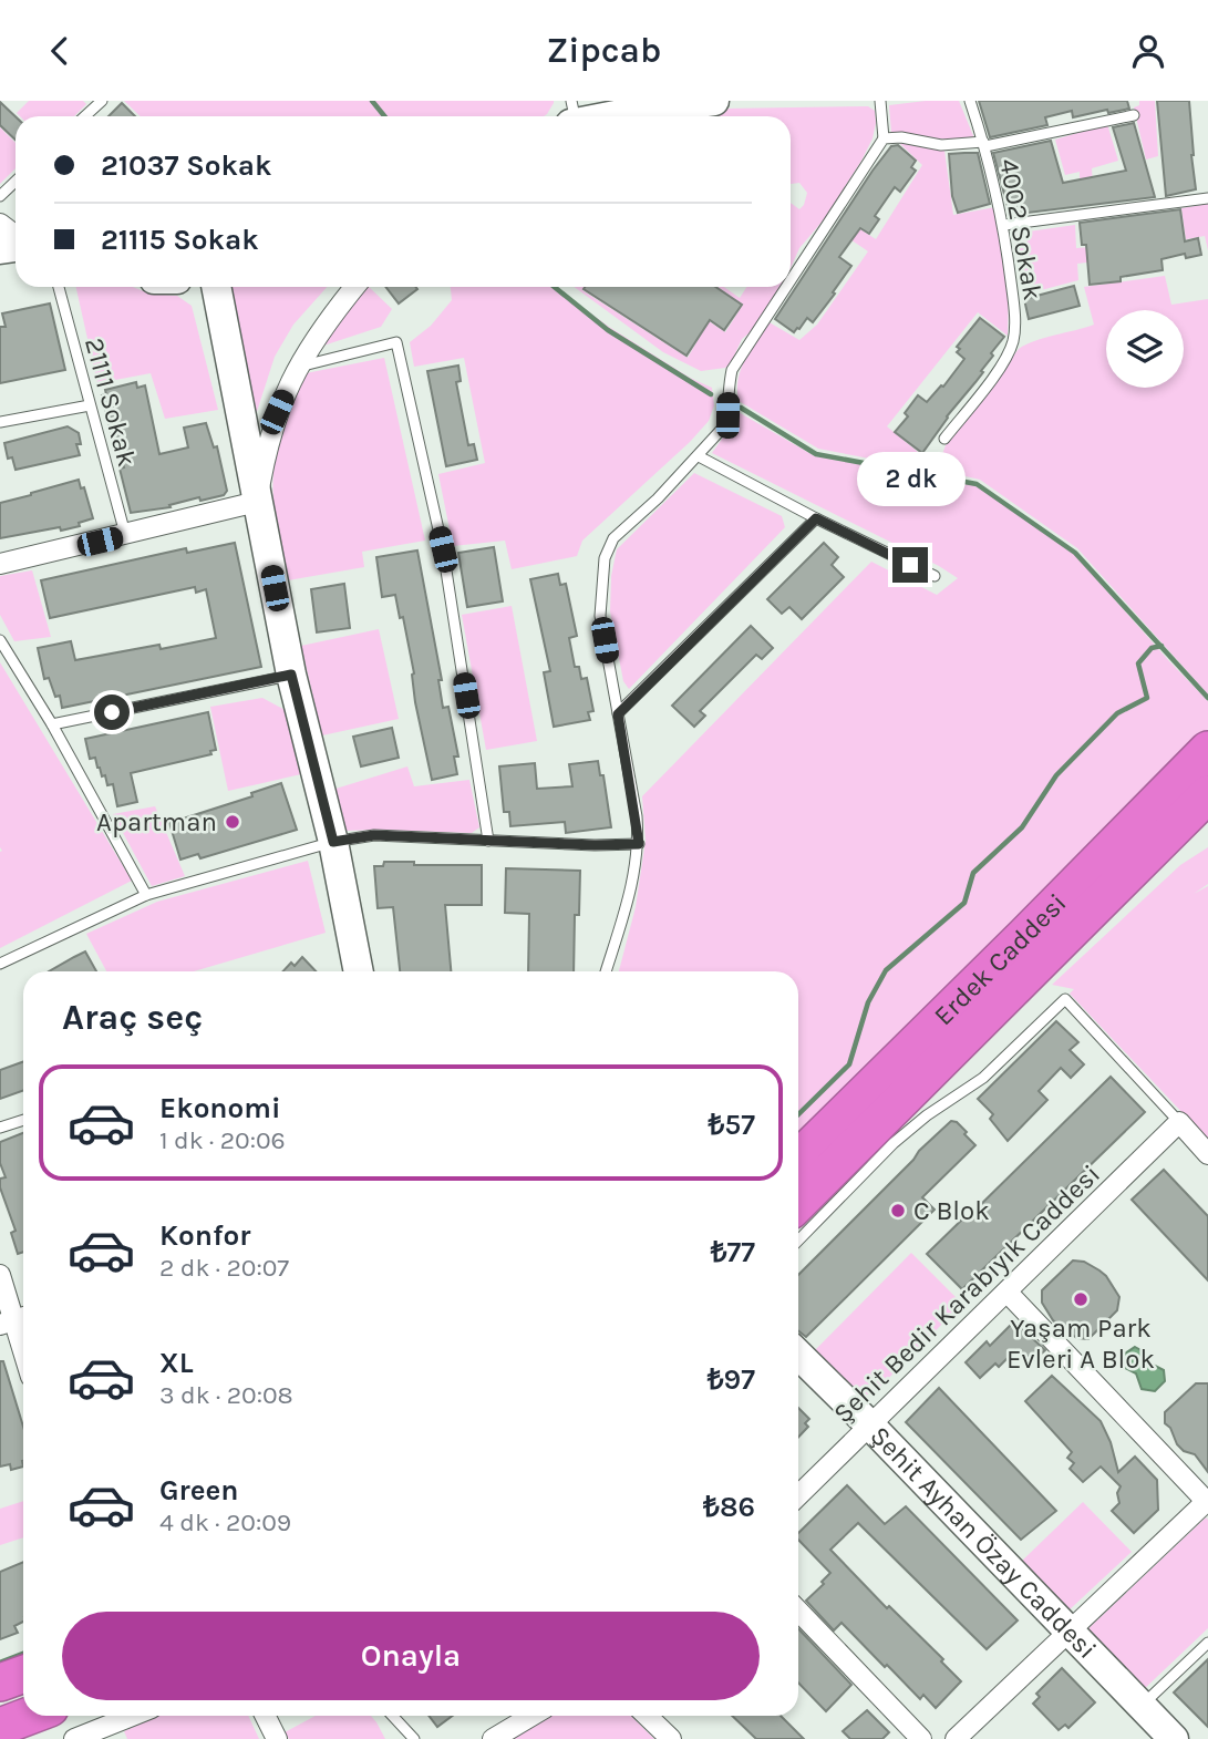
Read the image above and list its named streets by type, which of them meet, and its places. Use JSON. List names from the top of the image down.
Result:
{
  "streets": {
    "highway": ["Erdek Caddesi"],
    "main road": ["Şehit Ayhan Özay Caddesi"],
    "street": ["Şehit Bedir Karabıyık Caddesi"],
    "lane": ["4002 Sokak", "21111 Sokak"]
  },
  "crossings": [
    ["Şehit Bedir Karabıyık Caddesi", "Şehit Ayhan Özay Caddesi"]
  ],
  "places": ["Apartman", "C Blok", "Yaşam Park Evleri A Blok"],
  "page": {
    "header": "Zipcab",
    "banner": ["21037 Sokak", "21115 Sokak"],
    "bubble": "2 dk",
    "heading": "Araç seç",
    "list": [
      {
        "name": "Ekonomi",
        "note": "1 dk · 20:06",
        "value": "₺57"
      },
      {
        "name": "Konfor",
        "note": "2 dk · 20:07",
        "value": "₺77"
      },
      {
        "name": "XL",
        "note": "3 dk · 20:08",
        "value": "₺97"
      },
      {
        "name": "Green",
        "note": "4 dk · 20:09",
        "value": "₺86"
      }
    ],
    "buttons": "Onayla"
  }
}
